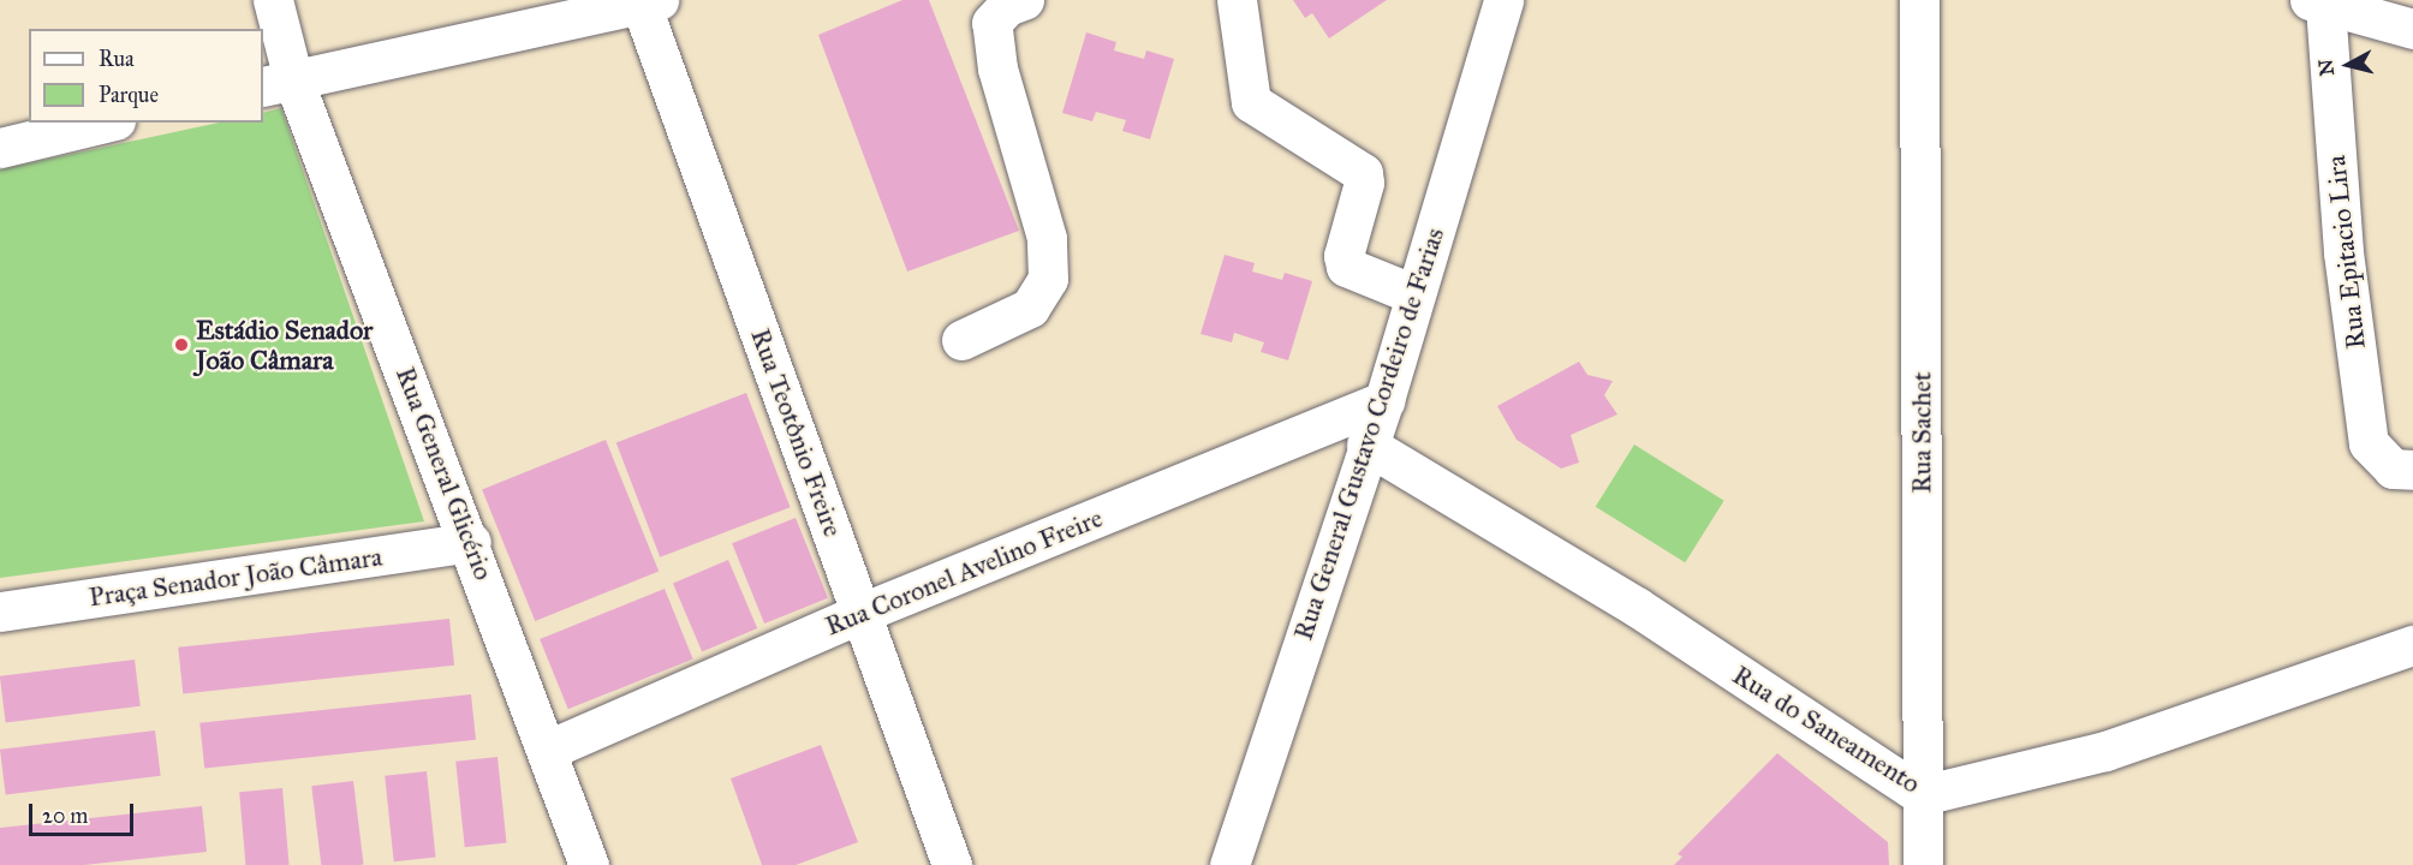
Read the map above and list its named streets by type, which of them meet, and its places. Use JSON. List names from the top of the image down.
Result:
{
  "streets": {
    "street": [
      "Rua Epitacio Lira",
      "Rua Teotônio Freire",
      "Rua Sachet",
      "Rua General Gustavo Cordeiro de Farias",
      "Rua General Glicério",
      "Rua Coronel Avelino Freire",
      "Praça Senador João Câmara",
      "Rua do Saneamento"
    ]
  },
  "crossings": [
    ["Rua Teotônio Freire", "Rua Coronel Avelino Freire"],
    ["Rua Sachet", "Rua do Saneamento"],
    ["Rua General Gustavo Cordeiro de Farias", "Rua Coronel Avelino Freire"],
    ["Rua General Gustavo Cordeiro de Farias", "Rua do Saneamento"],
    ["Rua General Glicério", "Rua Coronel Avelino Freire"],
    ["Rua General Glicério", "Praça Senador João Câmara"]
  ],
  "places": ["Estádio Senador João Câmara"],
  "legend": ["Rua", "Parque"],
  "scale_bar": "20 m",
  "north": "left"
}
